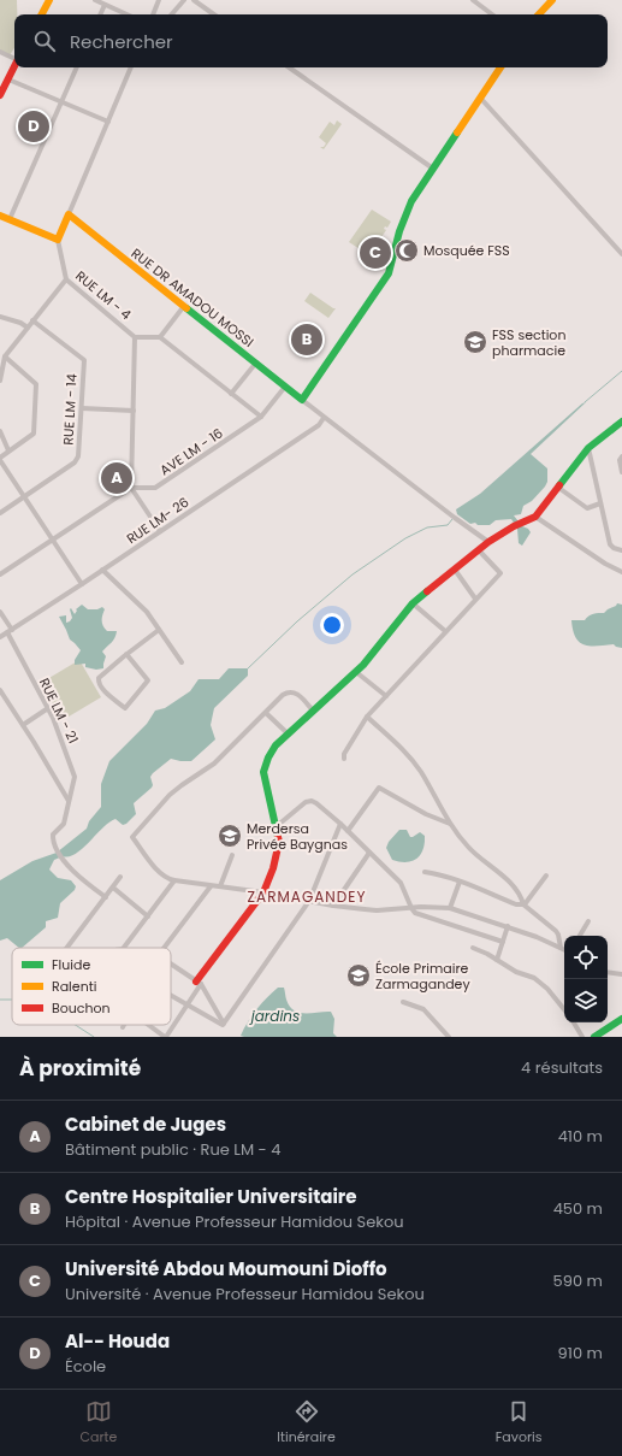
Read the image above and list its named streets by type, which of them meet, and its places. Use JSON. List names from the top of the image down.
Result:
{
  "streets": {
    "main road": ["RUE DR AMADOU MOSSI"],
    "street": [
      "RUE LM - 4",
      "RUE LM - 14",
      "AVE LM - 16",
      "RUE LM- 26",
      "RUE LM - 21"
    ]
  },
  "crossings": [
    ["RUE LM - 4", "AVE LM - 16"],
    ["RUE DR AMADOU MOSSI", "AVE LM - 16"],
    ["RUE LM- 26", "RUE LM - 21"]
  ],
  "districts": ["ZARMAGANDEY"],
  "water": ["jardins"],
  "places": {
    "mosque": ["Mosquée FSS"],
    "school or university": ["FSS section pharmacie", "Merdersa Privée Baygnas", "École Primaire Zarmagandey"]
  },
  "legend": ["Fluide", "Ralenti", "Bouchon"],
  "page": {
    "search": "Rechercher",
    "pins": [
      "D",
      "C",
      "B",
      "A"
    ],
    "heading": ["À proximité", "4 résultats"],
    "list": [
      {
        "mark": "A",
        "name": "Cabinet de Juges",
        "note": "Bâtiment public · Rue LM - 4",
        "value": "410 m"
      },
      {
        "mark": "B",
        "name": "Centre Hospitalier Universitaire",
        "note": "Hôpital · Avenue Professeur Hamidou Sekou",
        "value": "450 m"
      },
      {
        "mark": "C",
        "name": "Université Abdou Moumouni Dioffo",
        "note": "Université · Avenue Professeur Hamidou Sekou",
        "value": "590 m"
      },
      {
        "mark": "D",
        "name": "Al-- Houda",
        "note": "École",
        "value": "910 m"
      }
    ],
    "nav": ["Carte", "Itinéraire", "Favoris"]
  }
}
